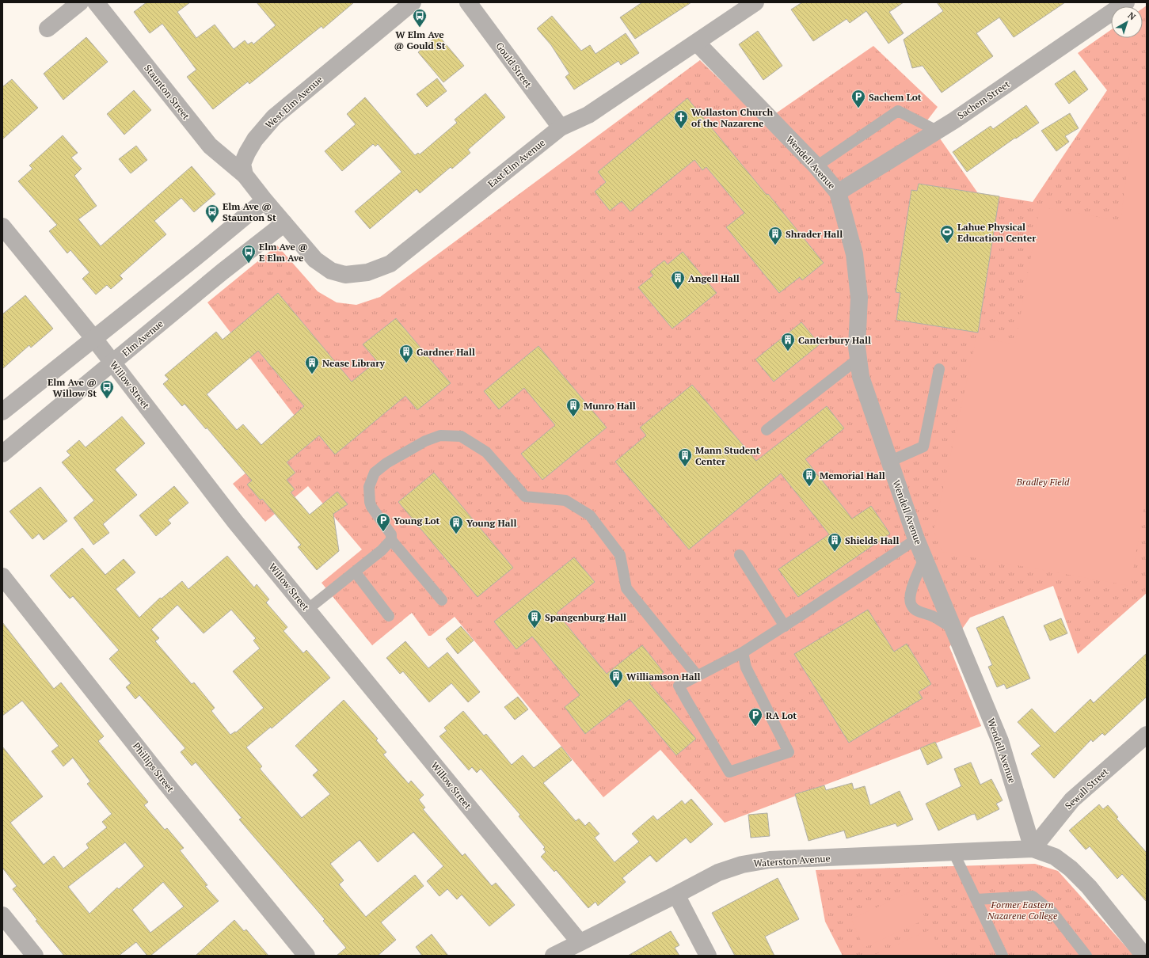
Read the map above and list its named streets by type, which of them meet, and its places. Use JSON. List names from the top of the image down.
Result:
{
  "streets": {
    "street": [
      "Gould Street",
      "Staunton Street",
      "Sachem Street",
      "West Elm Avenue",
      "Wendell Avenue",
      "East Elm Avenue",
      "Elm Avenue",
      "Willow Street",
      "Phillips Street",
      "Sewall Street",
      "Waterston Avenue"
    ]
  },
  "crossings": [
    ["Gould Street", "East Elm Avenue"],
    ["Staunton Street", "West Elm Avenue"],
    ["Sachem Street", "Wendell Avenue"],
    ["Wendell Avenue", "East Elm Avenue"],
    ["Wendell Avenue", "Sewall Street"],
    ["Wendell Avenue", "Waterston Avenue"],
    ["East Elm Avenue", "Elm Avenue"],
    ["Elm Avenue", "Willow Street"],
    ["Willow Street", "Waterston Avenue"],
    ["Sewall Street", "Waterston Avenue"]
  ],
  "parks": ["Bradley Field", "Former Eastern Nazarene College"],
  "places": {
    "bus stop": [
      "W Elm Ave @ Gould St",
      "Elm Ave @ Staunton St",
      "Elm Ave @ E Elm Ave",
      "Elm Ave @ Willow St"
    ],
    "parking": ["Sachem Lot", "Young Lot", "RA Lot"],
    "church": ["Wollaston Church of the Nazarene"],
    "sports": ["Lahue Physical Education Center"],
    "building": [
      "Shrader Hall",
      "Angell Hall",
      "Canterbury Hall",
      "Gardner Hall",
      "Nease Library",
      "Munro Hall",
      "Mann Student Center",
      "Memorial Hall",
      "Young Hall",
      "Shields Hall",
      "Spangenburg Hall",
      "Williamson Hall"
    ]
  },
  "north": "top right"
}
